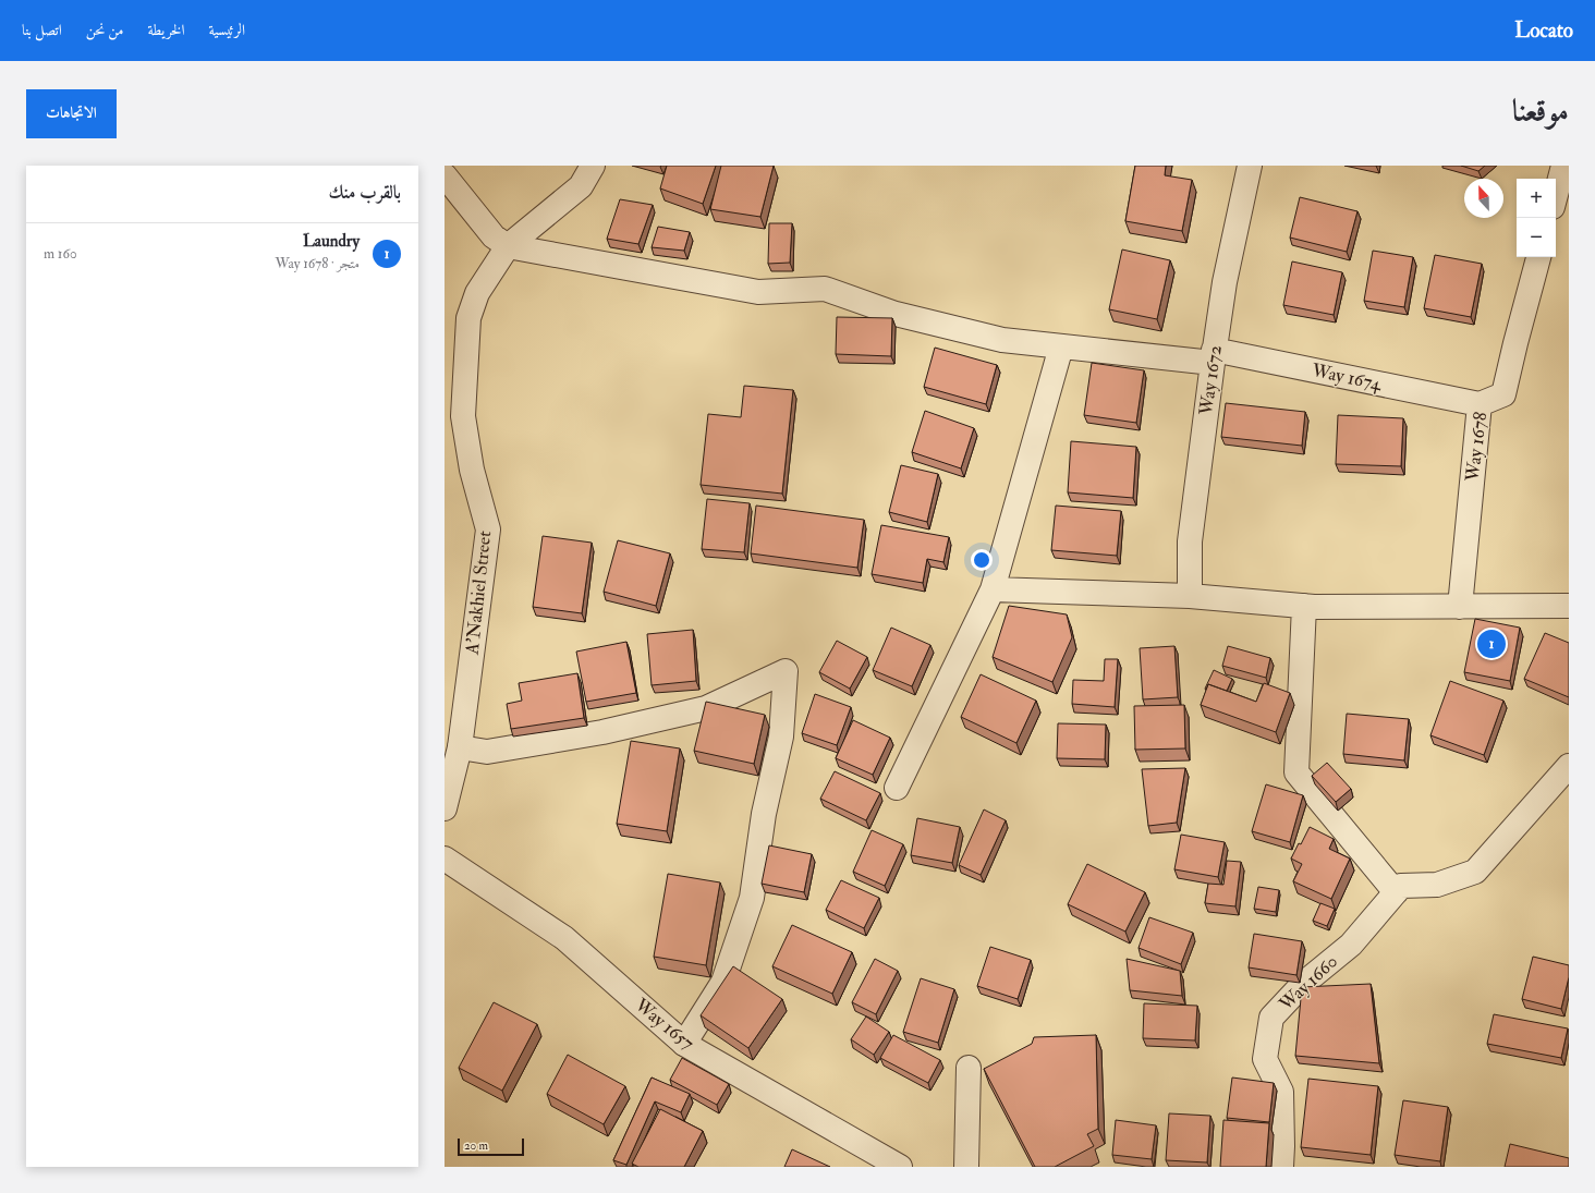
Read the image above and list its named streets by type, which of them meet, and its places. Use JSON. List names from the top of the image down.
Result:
{
  "streets": {
    "street": [
      "Way 1674",
      "Way 1672",
      "Way 1678",
      "A'Nakhiel Street",
      "Way 1660",
      "Way 1657"
    ]
  },
  "crossings": [
    ["Way 1674", "Way 1672"],
    ["Way 1674", "Way 1678"],
    ["Way 1674", "A'Nakhiel Street"]
  ],
  "scale_bar": "20 m",
  "north": "top",
  "page": {
    "header": "Locato",
    "nav": [
      "الرئيسية",
      "الخريطة",
      "من نحن",
      "اتصل بنا"
    ],
    "title": "موقعنا",
    "buttons": "الاتجاهات",
    "heading": "بالقرب منك",
    "map_buttons": ["+", "−"],
    "list": [
      {
        "mark": "1",
        "name": "Laundry",
        "note": "متجر · Way 1678",
        "value": "160 m"
      }
    ],
    "pins": "1",
    "scale": "20 m"
  }
}
